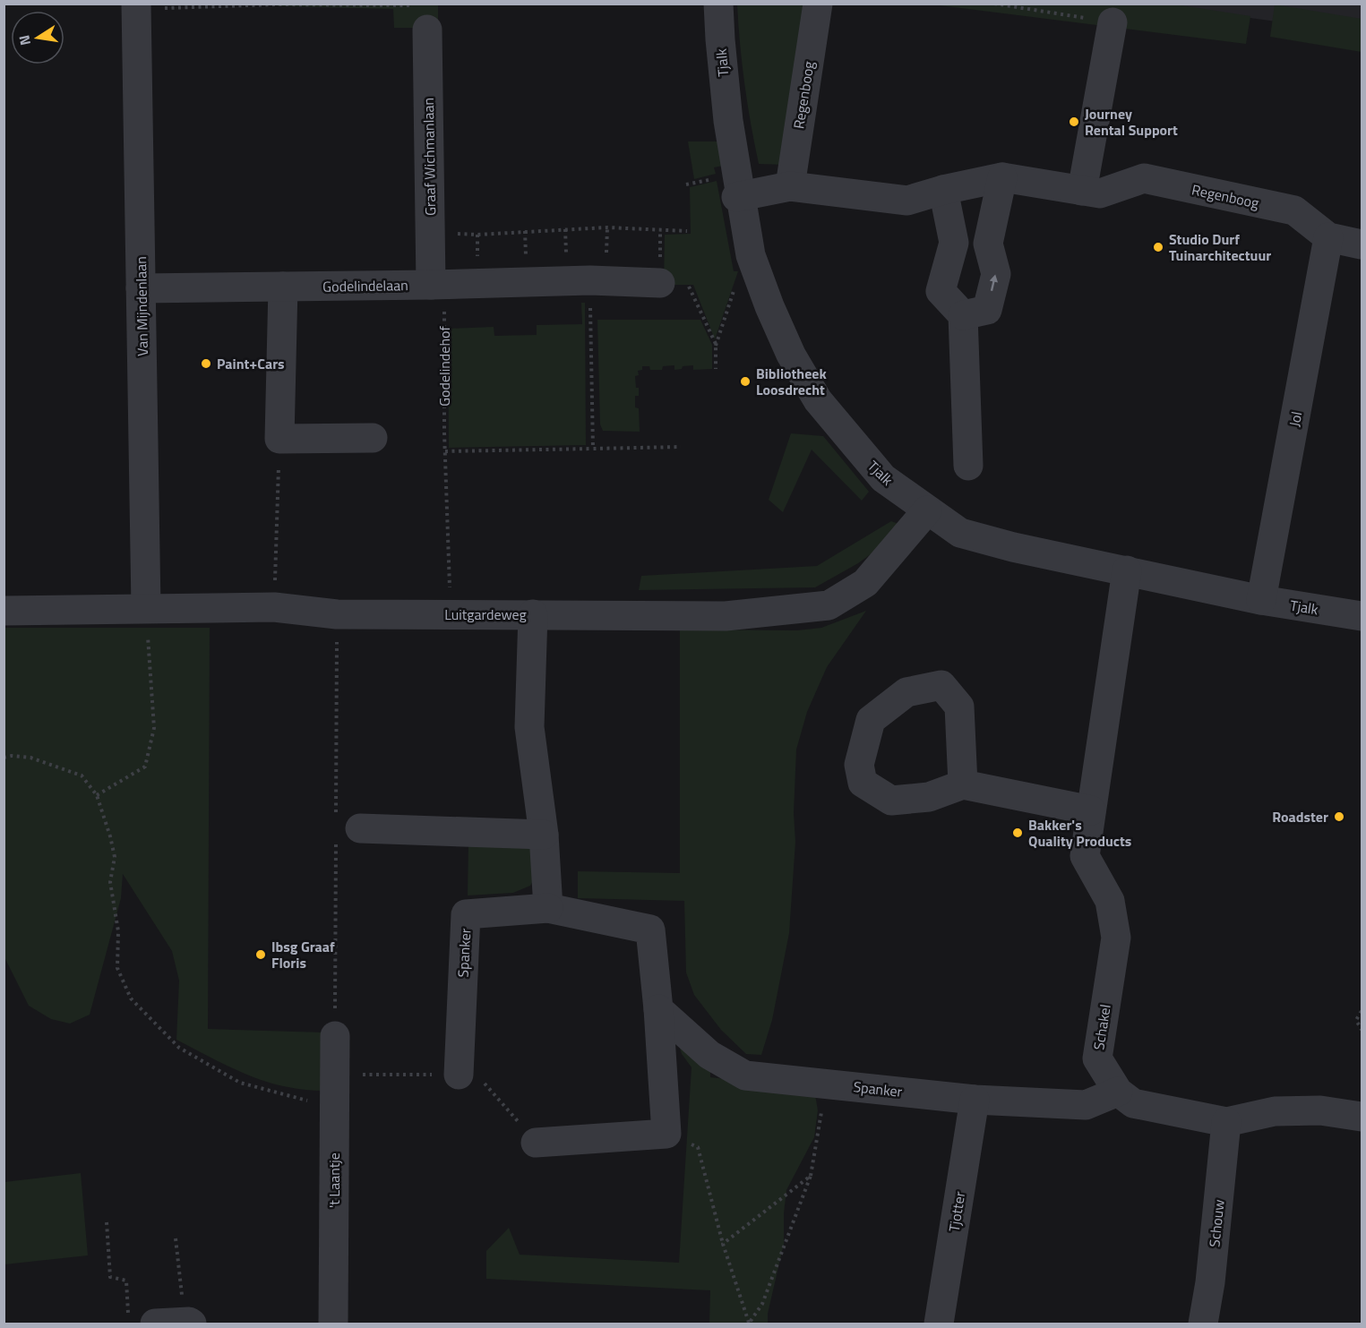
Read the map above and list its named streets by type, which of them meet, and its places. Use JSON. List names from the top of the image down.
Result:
{
  "streets": {
    "street": [
      "Tjalk",
      "Regenboog",
      "Graaf Wichmanlaan",
      "Godelindelaan",
      "Van Mijndenlaan",
      "Jol",
      "Luitgardeweg",
      "Spanker",
      "Schakel",
      "'t Laantje",
      "Tjotter",
      "Schouw"
    ],
    "path": ["Godelindehof"]
  },
  "crossings": [
    ["Tjalk", "Regenboog"],
    ["Tjalk", "Jol"],
    ["Tjalk", "Luitgardeweg"],
    ["Tjalk", "Schakel"],
    ["Regenboog", "Jol"],
    ["Graaf Wichmanlaan", "Godelindelaan"],
    ["Graaf Wichmanlaan", "Godelindehof"],
    ["Godelindelaan", "Van Mijndenlaan"],
    ["Godelindelaan", "Godelindehof"],
    ["Van Mijndenlaan", "Luitgardeweg"],
    ["Godelindehof", "Luitgardeweg"],
    ["Spanker", "Schakel"],
    ["Spanker", "Tjotter"],
    ["Schakel", "Schouw"]
  ],
  "places": [
    "Journey Rental Support",
    "Studio Durf Tuinarchitectuur",
    "Paint+Cars",
    "Bibliotheek Loosdrecht",
    "Roadster",
    "Bakker's Quality Products",
    "Ibsg Graaf Floris"
  ],
  "north": "left"
}
